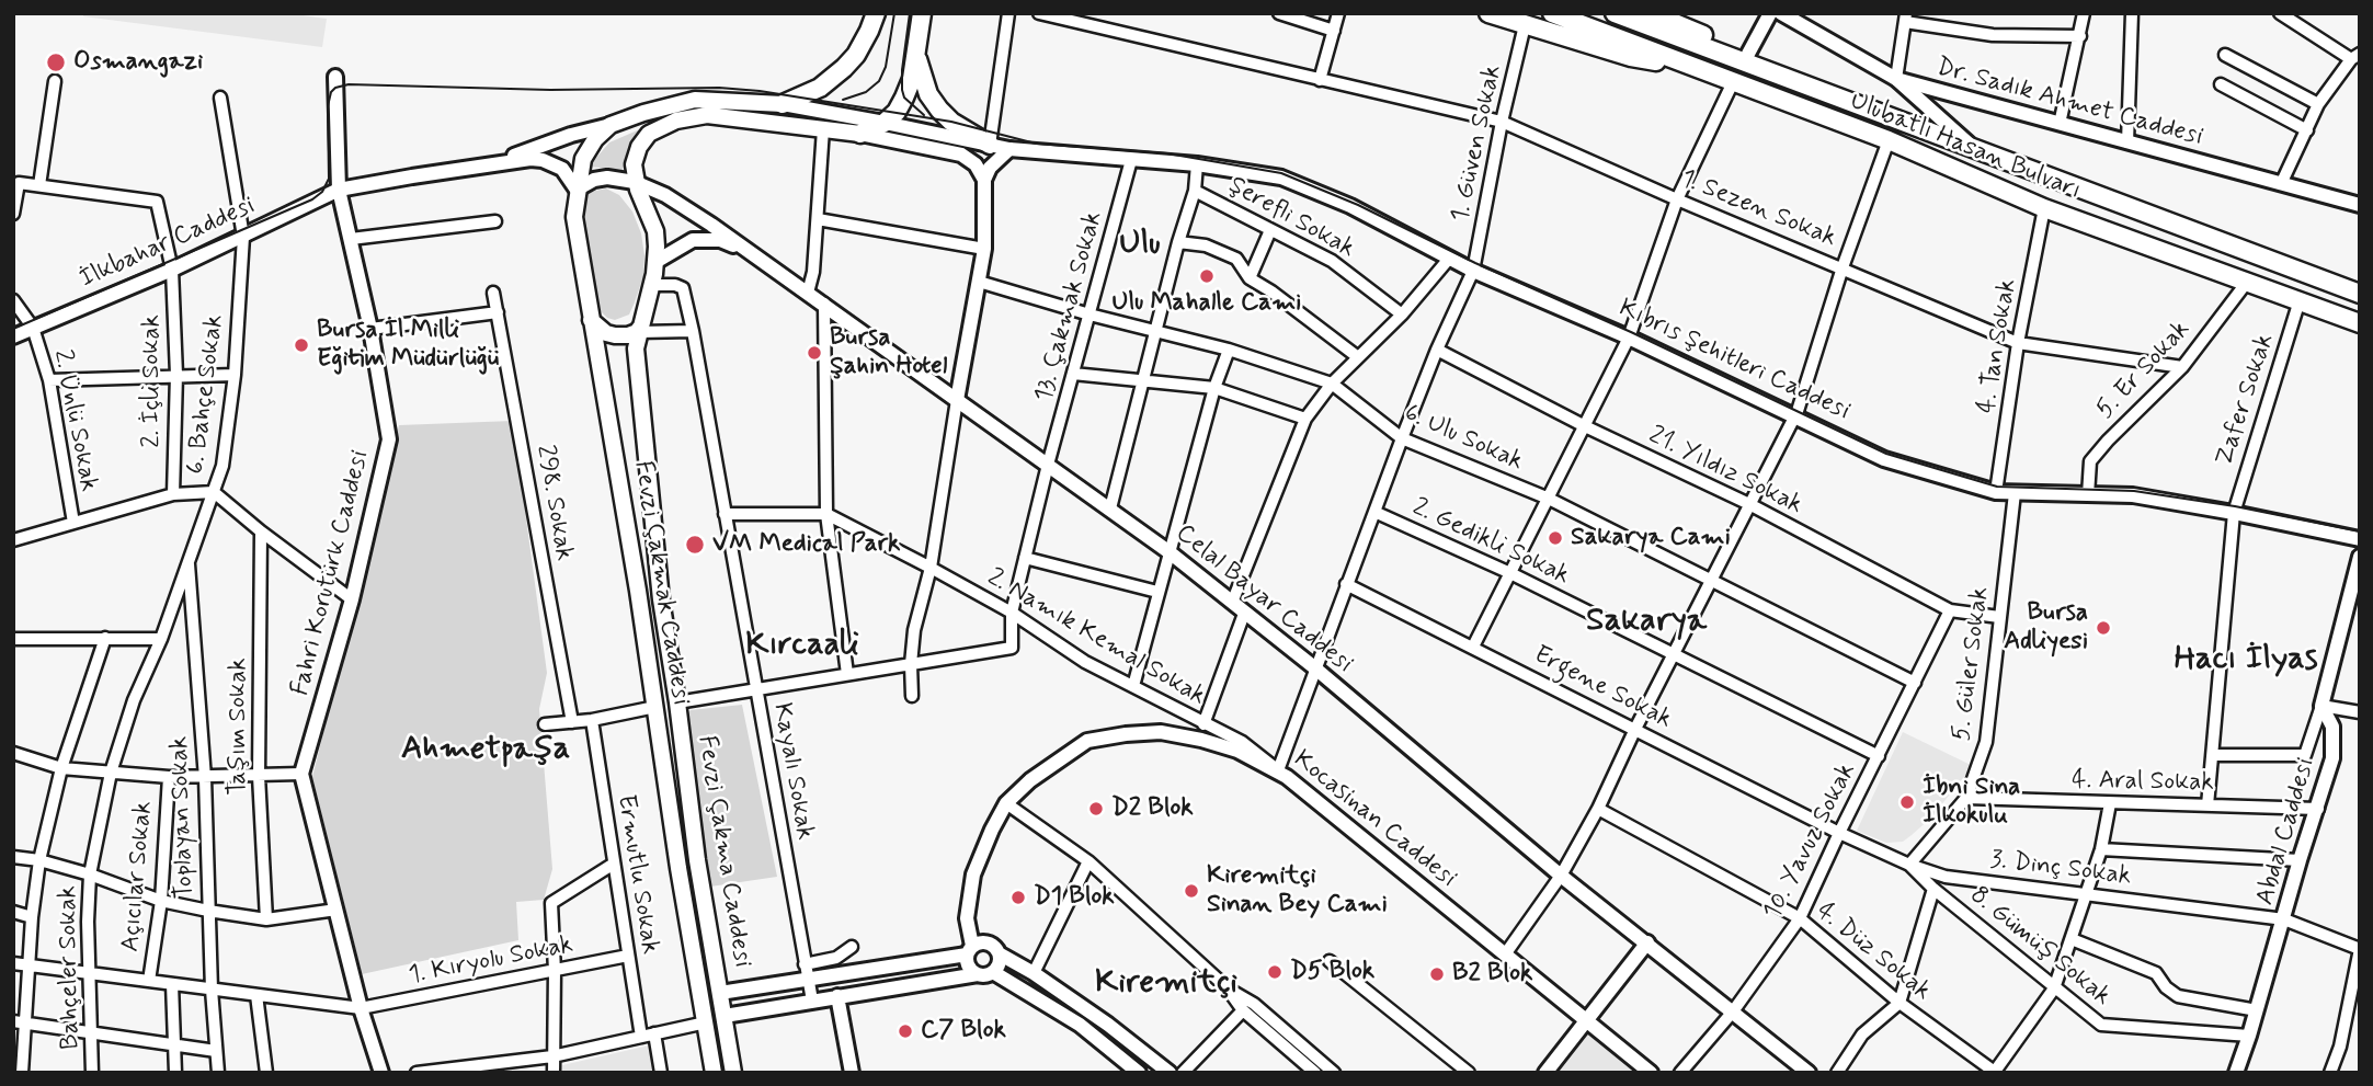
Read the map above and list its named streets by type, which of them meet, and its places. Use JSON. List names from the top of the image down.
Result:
{
  "streets": {
    "highway": ["Ulubatlı Hasan Bulvarı"],
    "main road": ["Fevzi Çakmak Caddesi", "Fevzi Çakma Caddesi"],
    "street": [
      "Dr. Sadık Ahmet Caddesi",
      "1. Güven Sokak",
      "1. Sezen Sokak",
      "Şerefli Sokak",
      "İlkbahar Caddesi",
      "13. Çakmak Sokak",
      "4. Tan Sokak",
      "Kıbrıs Şehitleri Caddesi",
      "5. Er Sokak",
      "2. İçli Sokak",
      "6. Bahçe Sokak",
      "Zafer Sokak",
      "2. Ünlü Sokak",
      "6. Ulu Sokak",
      "21. Yıldız Sokak",
      "298. Sokak",
      "2. Gedikli Sokak",
      "Fahri Korutürk Caddesi",
      "Celal Bayar Caddesi",
      "2. Namık Kemal Sokak",
      "5. Güler Sokak",
      "Ergene Sokak",
      "Taşım Sokak",
      "Kayalı Sokak",
      "4. Aral Sokak",
      "Toplayan Sokak",
      "Kocasinan Caddesi",
      "Abdal Caddesi",
      "10. Yavuz Sokak",
      "3. Dinç Sokak",
      "Ermutlu Sokak",
      "Açıcılar Sokak",
      "8. Gümüş Sokak",
      "4. Düz Sokak",
      "1. Kıryolu Sokak",
      "Bahçeler Sokak"
    ]
  },
  "crossings": [
    ["1. Güven Sokak", "1. Sezen Sokak"],
    ["1. Güven Sokak", "Kıbrıs Şehitleri Caddesi"],
    ["1. Güven Sokak", "6. Ulu Sokak"],
    ["1. Güven Sokak", "21. Yıldız Sokak"],
    ["1. Güven Sokak", "2. Gedikli Sokak"],
    ["1. Güven Sokak", "Celal Bayar Caddesi"],
    ["1. Güven Sokak", "2. Namık Kemal Sokak"],
    ["1. Güven Sokak", "Ergene Sokak"],
    ["1. Güven Sokak", "Kocasinan Caddesi"],
    ["Ulubatlı Hasan Bulvarı", "4. Tan Sokak"],
    ["Ulubatlı Hasan Bulvarı", "5. Er Sokak"],
    ["Ulubatlı Hasan Bulvarı", "Zafer Sokak"],
    ["1. Sezen Sokak", "4. Tan Sokak"],
    ["1. Sezen Sokak", "5. Er Sokak"],
    ["İlkbahar Caddesi", "2. İçli Sokak"],
    ["İlkbahar Caddesi", "6. Bahçe Sokak"],
    ["İlkbahar Caddesi", "2. Ünlü Sokak"],
    ["İlkbahar Caddesi", "Fahri Korutürk Caddesi"],
    ["13. Çakmak Sokak", "Kıbrıs Şehitleri Caddesi"],
    ["13. Çakmak Sokak", "6. Ulu Sokak"],
    ["13. Çakmak Sokak", "Celal Bayar Caddesi"],
    ["13. Çakmak Sokak", "2. Namık Kemal Sokak"],
    ["4. Tan Sokak", "Kıbrıs Şehitleri Caddesi"],
    ["Kıbrıs Şehitleri Caddesi", "5. Er Sokak"],
    ["Kıbrıs Şehitleri Caddesi", "Zafer Sokak"],
    ["Kıbrıs Şehitleri Caddesi", "5. Güler Sokak"],
    ["6. Bahçe Sokak", "Toplayan Sokak"],
    ["6. Bahçe Sokak", "Bahçeler Sokak"],
    ["Zafer Sokak", "4. Aral Sokak"],
    ["6. Ulu Sokak", "10. Yavuz Sokak"],
    ["21. Yıldız Sokak", "5. Güler Sokak"],
    ["21. Yıldız Sokak", "10. Yavuz Sokak"],
    ["2. Gedikli Sokak", "10. Yavuz Sokak"],
    ["Fevzi Çakmak Caddesi", "Celal Bayar Caddesi"],
    ["Celal Bayar Caddesi", "10. Yavuz Sokak"],
    ["2. Namık Kemal Sokak", "Kocasinan Caddesi"],
    ["5. Güler Sokak", "4. Aral Sokak"],
    ["5. Güler Sokak", "3. Dinç Sokak"],
    ["5. Güler Sokak", "8. Gümüş Sokak"],
    ["Ergene Sokak", "10. Yavuz Sokak"],
    ["Ergene Sokak", "3. Dinç Sokak"],
    ["Kayalı Sokak", "Fevzi Çakma Caddesi"],
    ["4. Aral Sokak", "Abdal Caddesi"],
    ["Toplayan Sokak", "1. Kıryolu Sokak"],
    ["Abdal Caddesi", "3. Dinç Sokak"],
    ["Abdal Caddesi", "8. Gümüş Sokak"],
    ["10. Yavuz Sokak", "3. Dinç Sokak"],
    ["10. Yavuz Sokak", "4. Düz Sokak"],
    ["3. Dinç Sokak", "8. Gümüş Sokak"],
    ["Ermutlu Sokak", "1. Kıryolu Sokak"],
    ["Açıcılar Sokak", "1. Kıryolu Sokak"],
    ["1. Kıryolu Sokak", "Bahçeler Sokak"]
  ],
  "districts": [
    "Ulu",
    "Sakarya",
    "Kırcaali",
    "Hacı İlyas",
    "Ahmetpaşa",
    "Kiremitçi"
  ],
  "places": [
    "Osmangazi",
    "Ulu Mahalle Cami",
    "Bursa İl Milli Eğitim Müdürlüğü",
    "Bursa Şahin Hotel",
    "Sakarya Cami",
    "VM Medical Park",
    "Bursa Adliyesi",
    "İbni Sina İlkokulu",
    "D2 Blok",
    "Kiremitçi Sinan Bey Cami",
    "D1 Blok",
    "D5 Blok",
    "B2 Blok",
    "C7 Blok"
  ]
}
